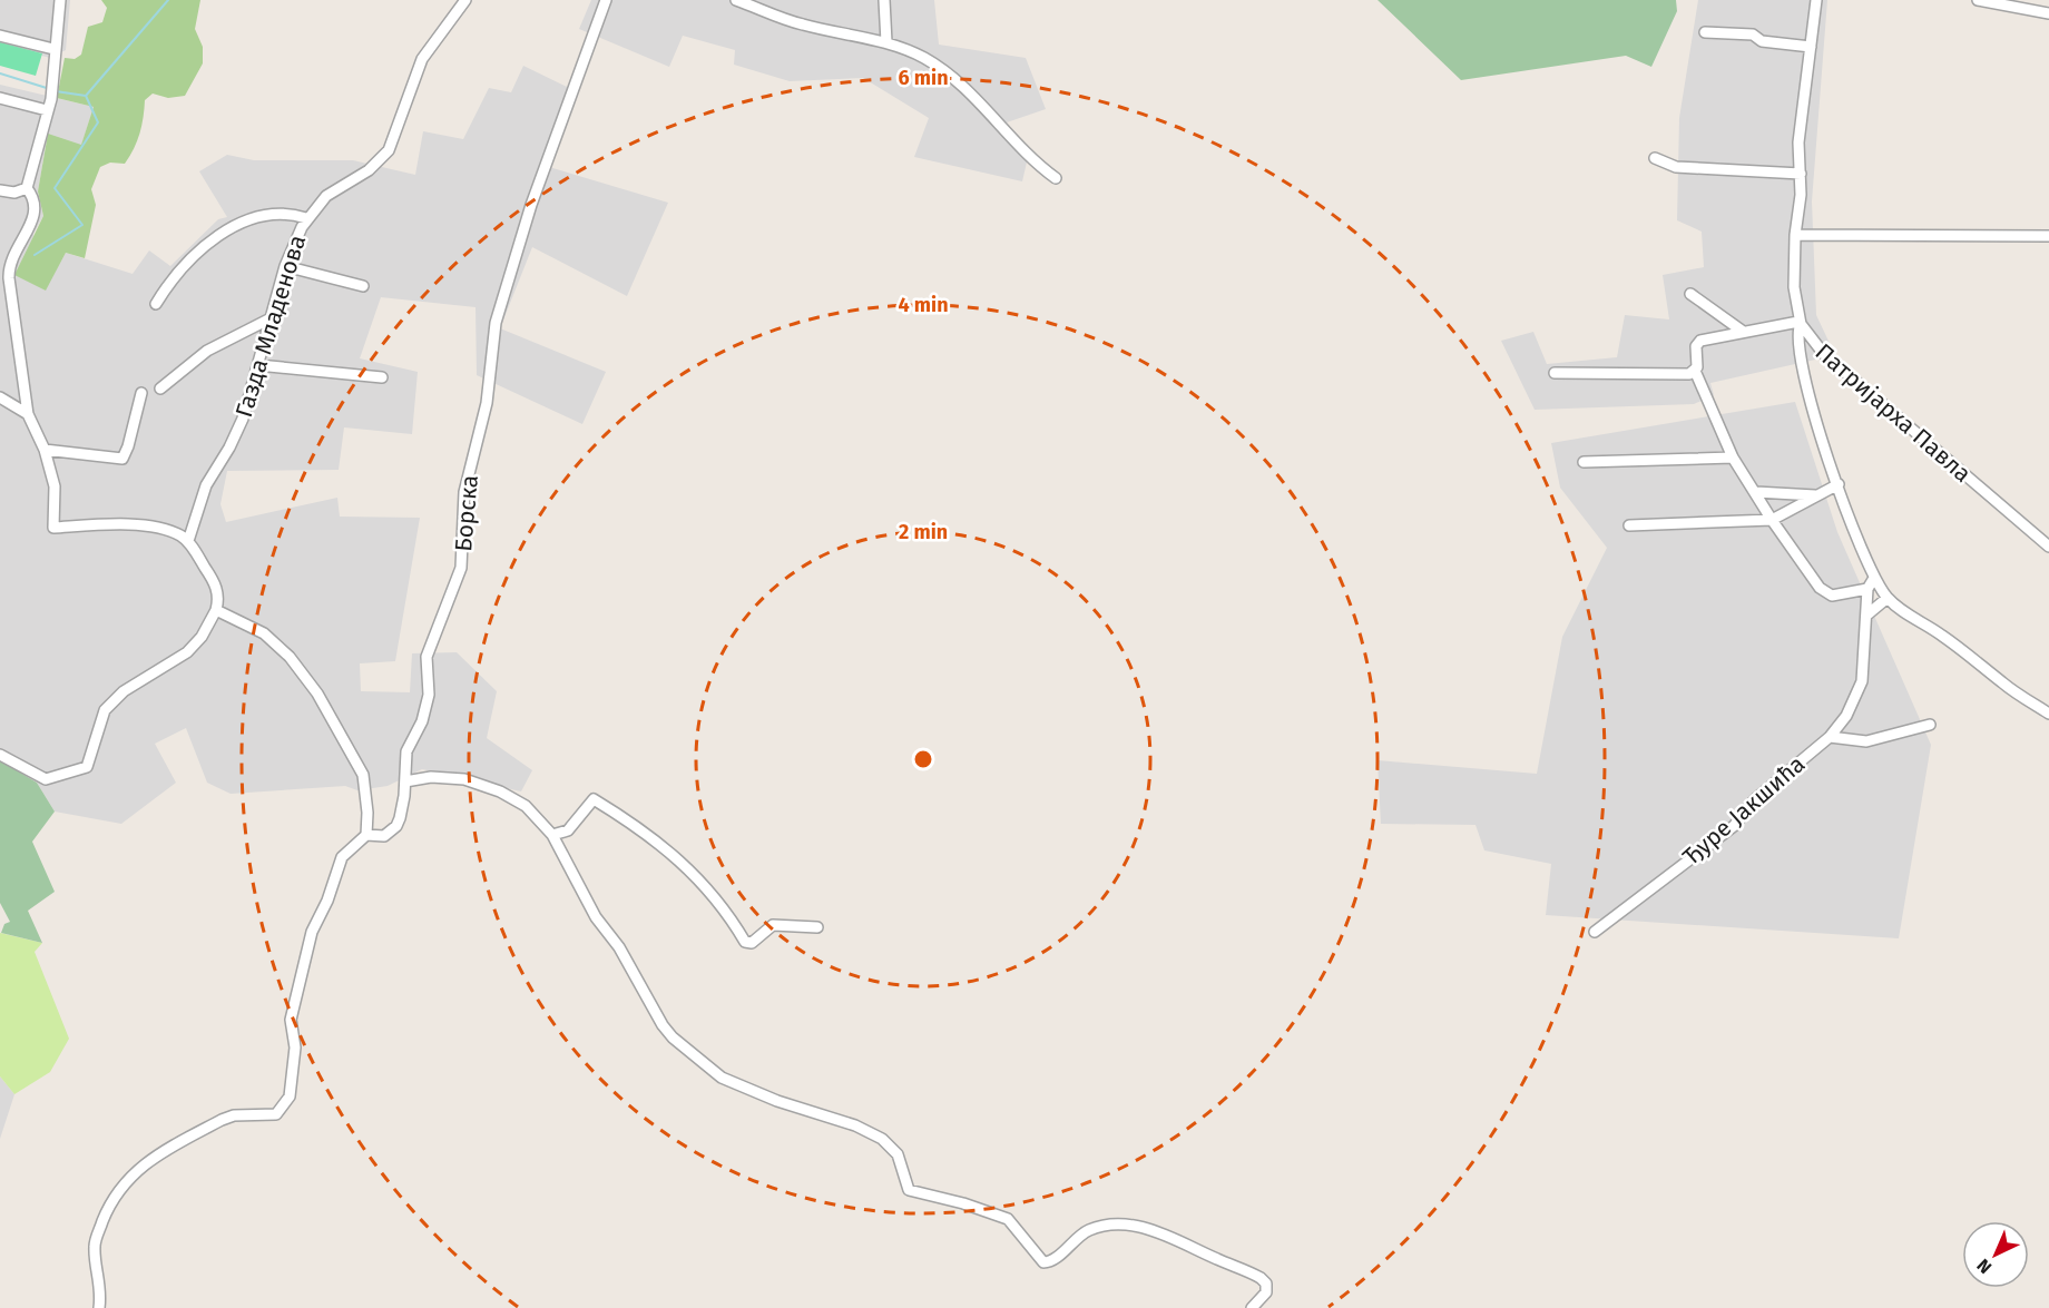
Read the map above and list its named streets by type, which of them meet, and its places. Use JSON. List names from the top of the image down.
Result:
{
  "streets": {
    "street": [
      "Газда Младенова",
      "Патријарха Павла",
      "Борска",
      "Ђуре Јакшића"
    ]
  },
  "north": "bottom left",
  "rings": ["6 min", "4 min", "2 min"]
}
